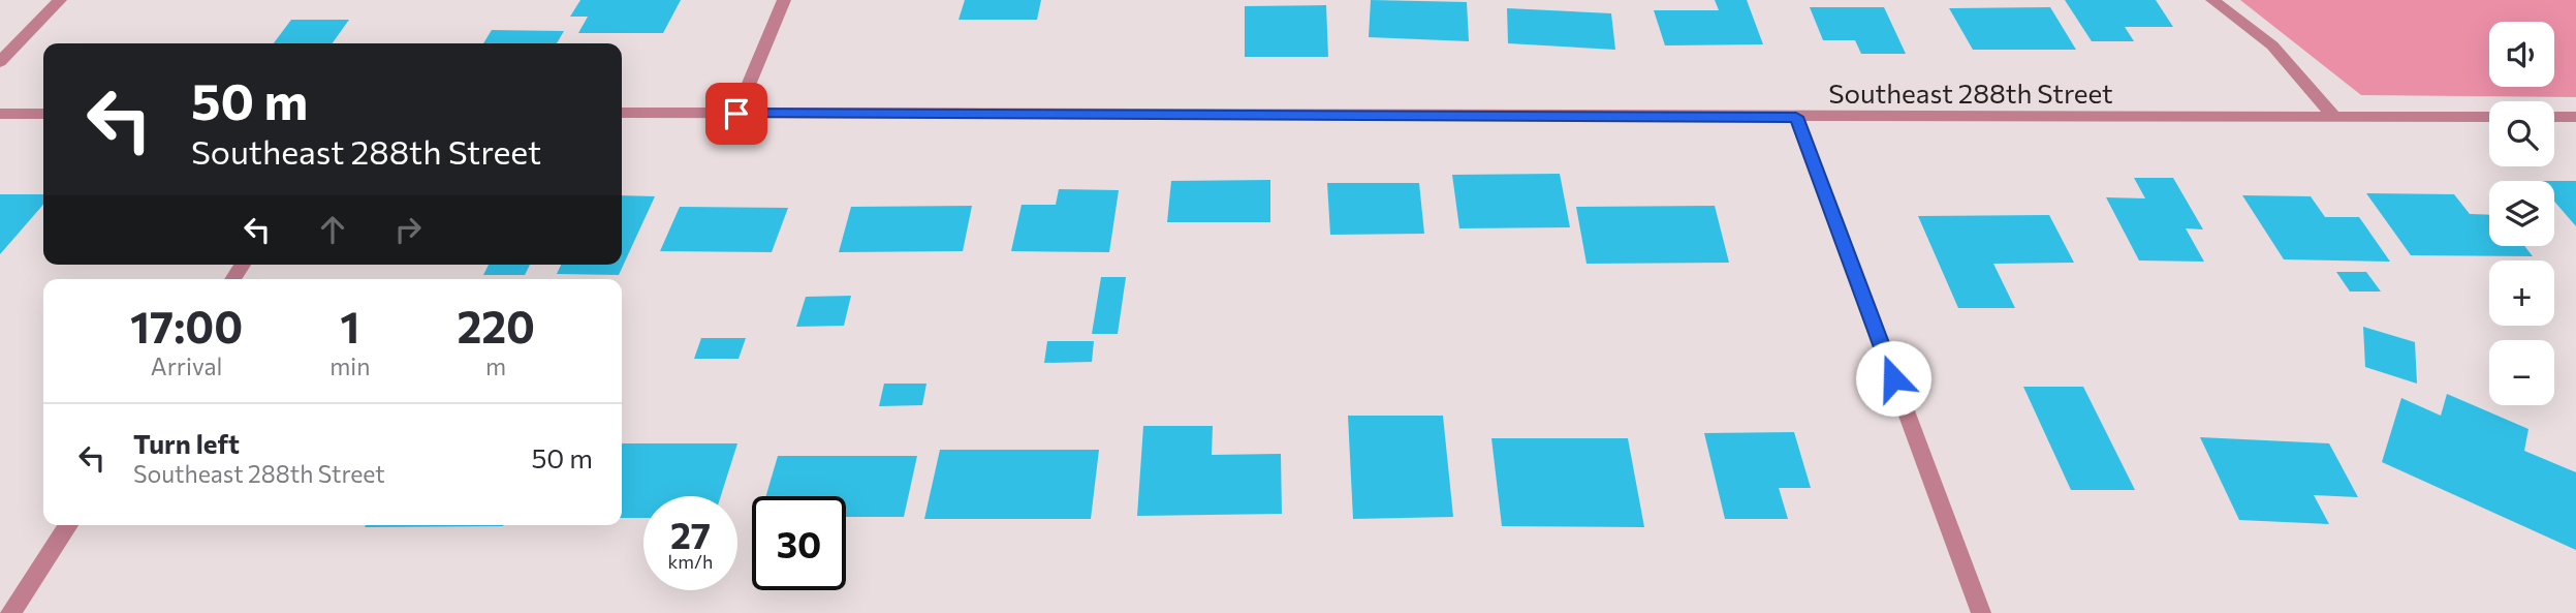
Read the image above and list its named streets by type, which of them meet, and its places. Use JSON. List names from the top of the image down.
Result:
{
  "streets": {
    "street": ["Southeast 288th Street"]
  },
  "page": {
    "map_buttons": ["+", "−"],
    "turn": ["50 m", "Southeast 288th Street"],
    "eta": [
      "17:00",
      "Arrival",
      "1",
      "min",
      "220",
      "m"
    ],
    "list": [
      {
        "name": "Turn left",
        "note": "Southeast 288th Street",
        "value": "50 m"
      }
    ],
    "speed": "27 km/h",
    "limit": "30"
  }
}
